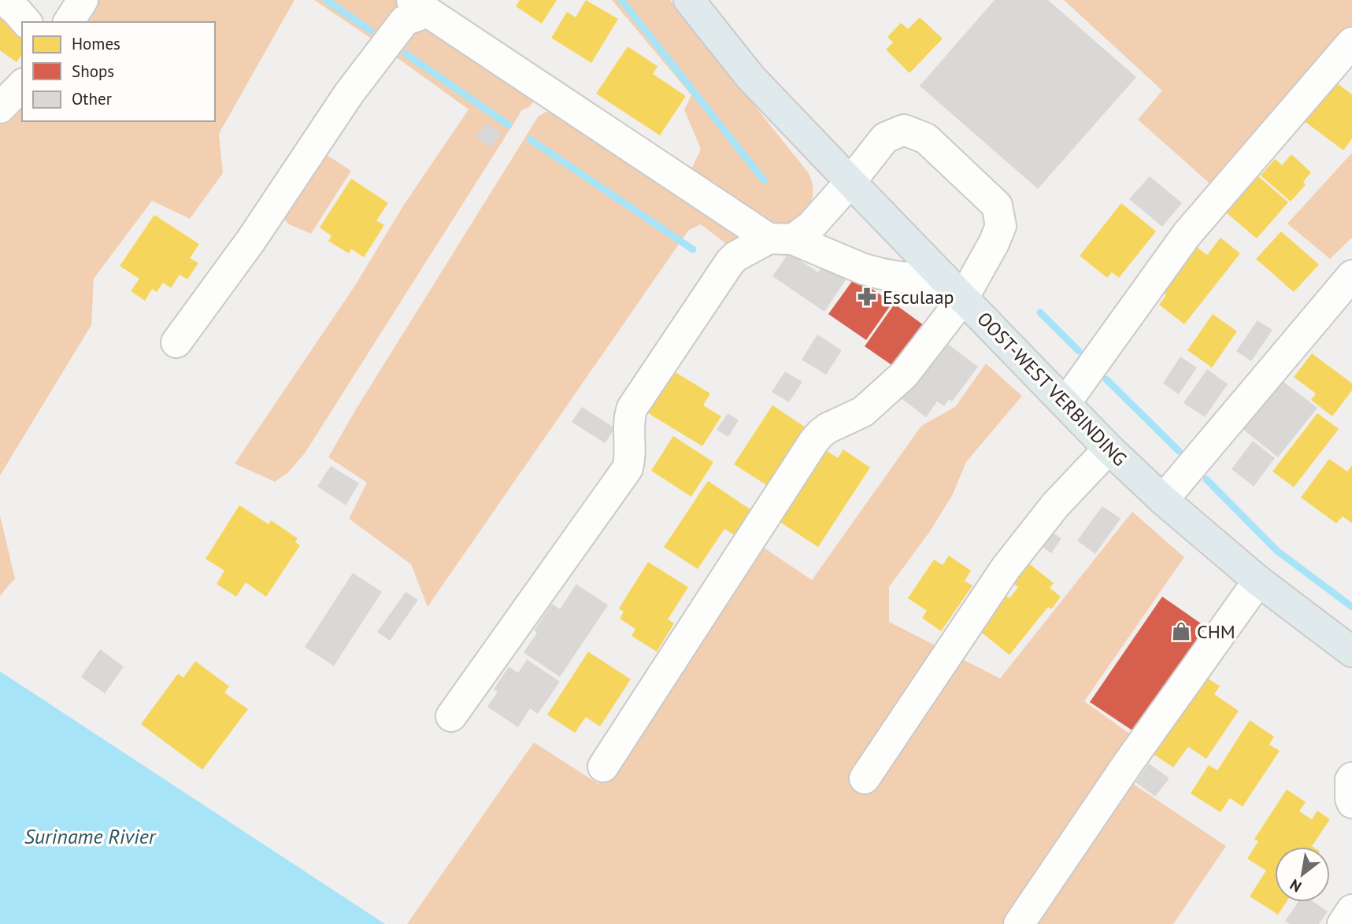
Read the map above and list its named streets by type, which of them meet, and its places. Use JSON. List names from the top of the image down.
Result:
{
  "streets": {
    "main road": ["OOST-WEST VERBINDING"]
  },
  "water": ["Suriname Rivier"],
  "places": {
    "pharmacy": ["Esculaap"],
    "shop": ["CHM"]
  },
  "legend": ["Homes", "Shops", "Other"],
  "north": "bottom left"
}
